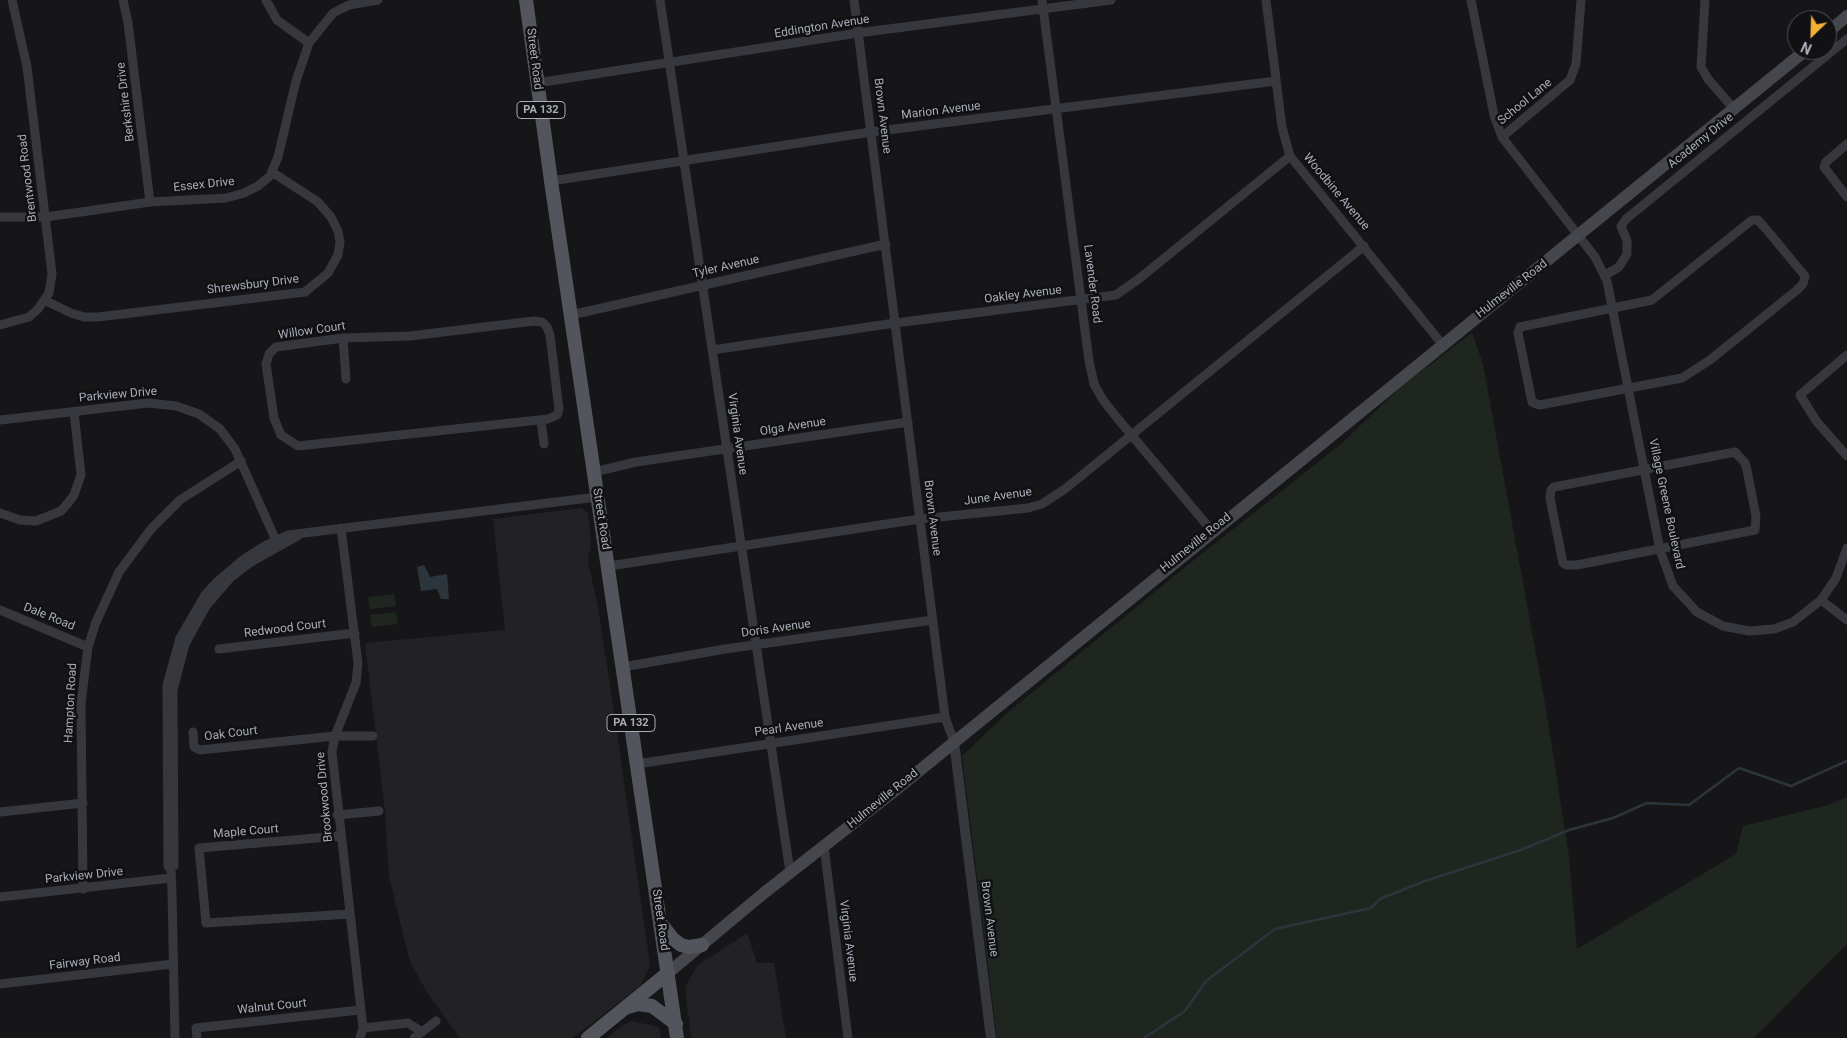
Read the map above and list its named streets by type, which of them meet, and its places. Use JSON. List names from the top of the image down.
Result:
{
  "streets": {
    "main road": ["Street Road", "PA 132", "Hulmeville Road"],
    "street": [
      "Eddington Avenue",
      "Berkshire Drive",
      "School Lane",
      "Marion Avenue",
      "Brown Avenue",
      "Academy Drive",
      "Brentwood Road",
      "Essex Drive",
      "Woodbine Avenue",
      "Tyler Avenue",
      "Lavender Road",
      "Shrewsbury Drive",
      "Oakley Avenue",
      "Willow Court",
      "Parkview Drive",
      "Olga Avenue",
      "Virginia Avenue",
      "June Avenue",
      "Village Greene Boulevard",
      "Dale Road",
      "Redwood Court",
      "Doris Avenue",
      "Hampton Road",
      "Pearl Avenue",
      "Oak Court",
      "Brookwood Drive",
      "Maple Court",
      "Fairway Road",
      "Walnut Court"
    ]
  },
  "crossings": [
    ["Eddington Avenue", "Street Road"],
    ["Eddington Avenue", "Brown Avenue"],
    ["Eddington Avenue", "Lavender Road"],
    ["Eddington Avenue", "Virginia Avenue"],
    ["Street Road", "Marion Avenue"],
    ["Street Road", "Tyler Avenue"],
    ["Street Road", "Hulmeville Road"],
    ["Street Road", "Olga Avenue"],
    ["Street Road", "June Avenue"],
    ["Street Road", "Doris Avenue"],
    ["Street Road", "Pearl Avenue"],
    ["Berkshire Drive", "Essex Drive"],
    ["School Lane", "Village Greene Boulevard"],
    ["Marion Avenue", "Brown Avenue"],
    ["Marion Avenue", "Woodbine Avenue"],
    ["Marion Avenue", "Lavender Road"],
    ["Marion Avenue", "Virginia Avenue"],
    ["Brown Avenue", "Tyler Avenue"],
    ["Brown Avenue", "Hulmeville Road"],
    ["Brown Avenue", "Oakley Avenue"],
    ["Brown Avenue", "Olga Avenue"],
    ["Brown Avenue", "June Avenue"],
    ["Brown Avenue", "Doris Avenue"],
    ["Brown Avenue", "Pearl Avenue"],
    ["Academy Drive", "Village Greene Boulevard"],
    ["Brentwood Road", "Essex Drive"],
    ["Brentwood Road", "Shrewsbury Drive"],
    ["Essex Drive", "Shrewsbury Drive"],
    ["Woodbine Avenue", "Hulmeville Road"],
    ["Woodbine Avenue", "Oakley Avenue"],
    ["Woodbine Avenue", "June Avenue"],
    ["Tyler Avenue", "Virginia Avenue"],
    ["Lavender Road", "Hulmeville Road"],
    ["Lavender Road", "Oakley Avenue"],
    ["Lavender Road", "June Avenue"],
    ["Hulmeville Road", "Virginia Avenue"],
    ["Hulmeville Road", "Village Greene Boulevard"],
    ["Oakley Avenue", "Virginia Avenue"],
    ["Parkview Drive", "Hampton Road"],
    ["Olga Avenue", "Virginia Avenue"],
    ["Virginia Avenue", "June Avenue"],
    ["Virginia Avenue", "Doris Avenue"],
    ["Virginia Avenue", "Pearl Avenue"],
    ["Dale Road", "Hampton Road"],
    ["Redwood Court", "Brookwood Drive"],
    ["Oak Court", "Brookwood Drive"],
    ["Brookwood Drive", "Maple Court"],
    ["Brookwood Drive", "Walnut Court"]
  ],
  "north": "bottom left"
}
